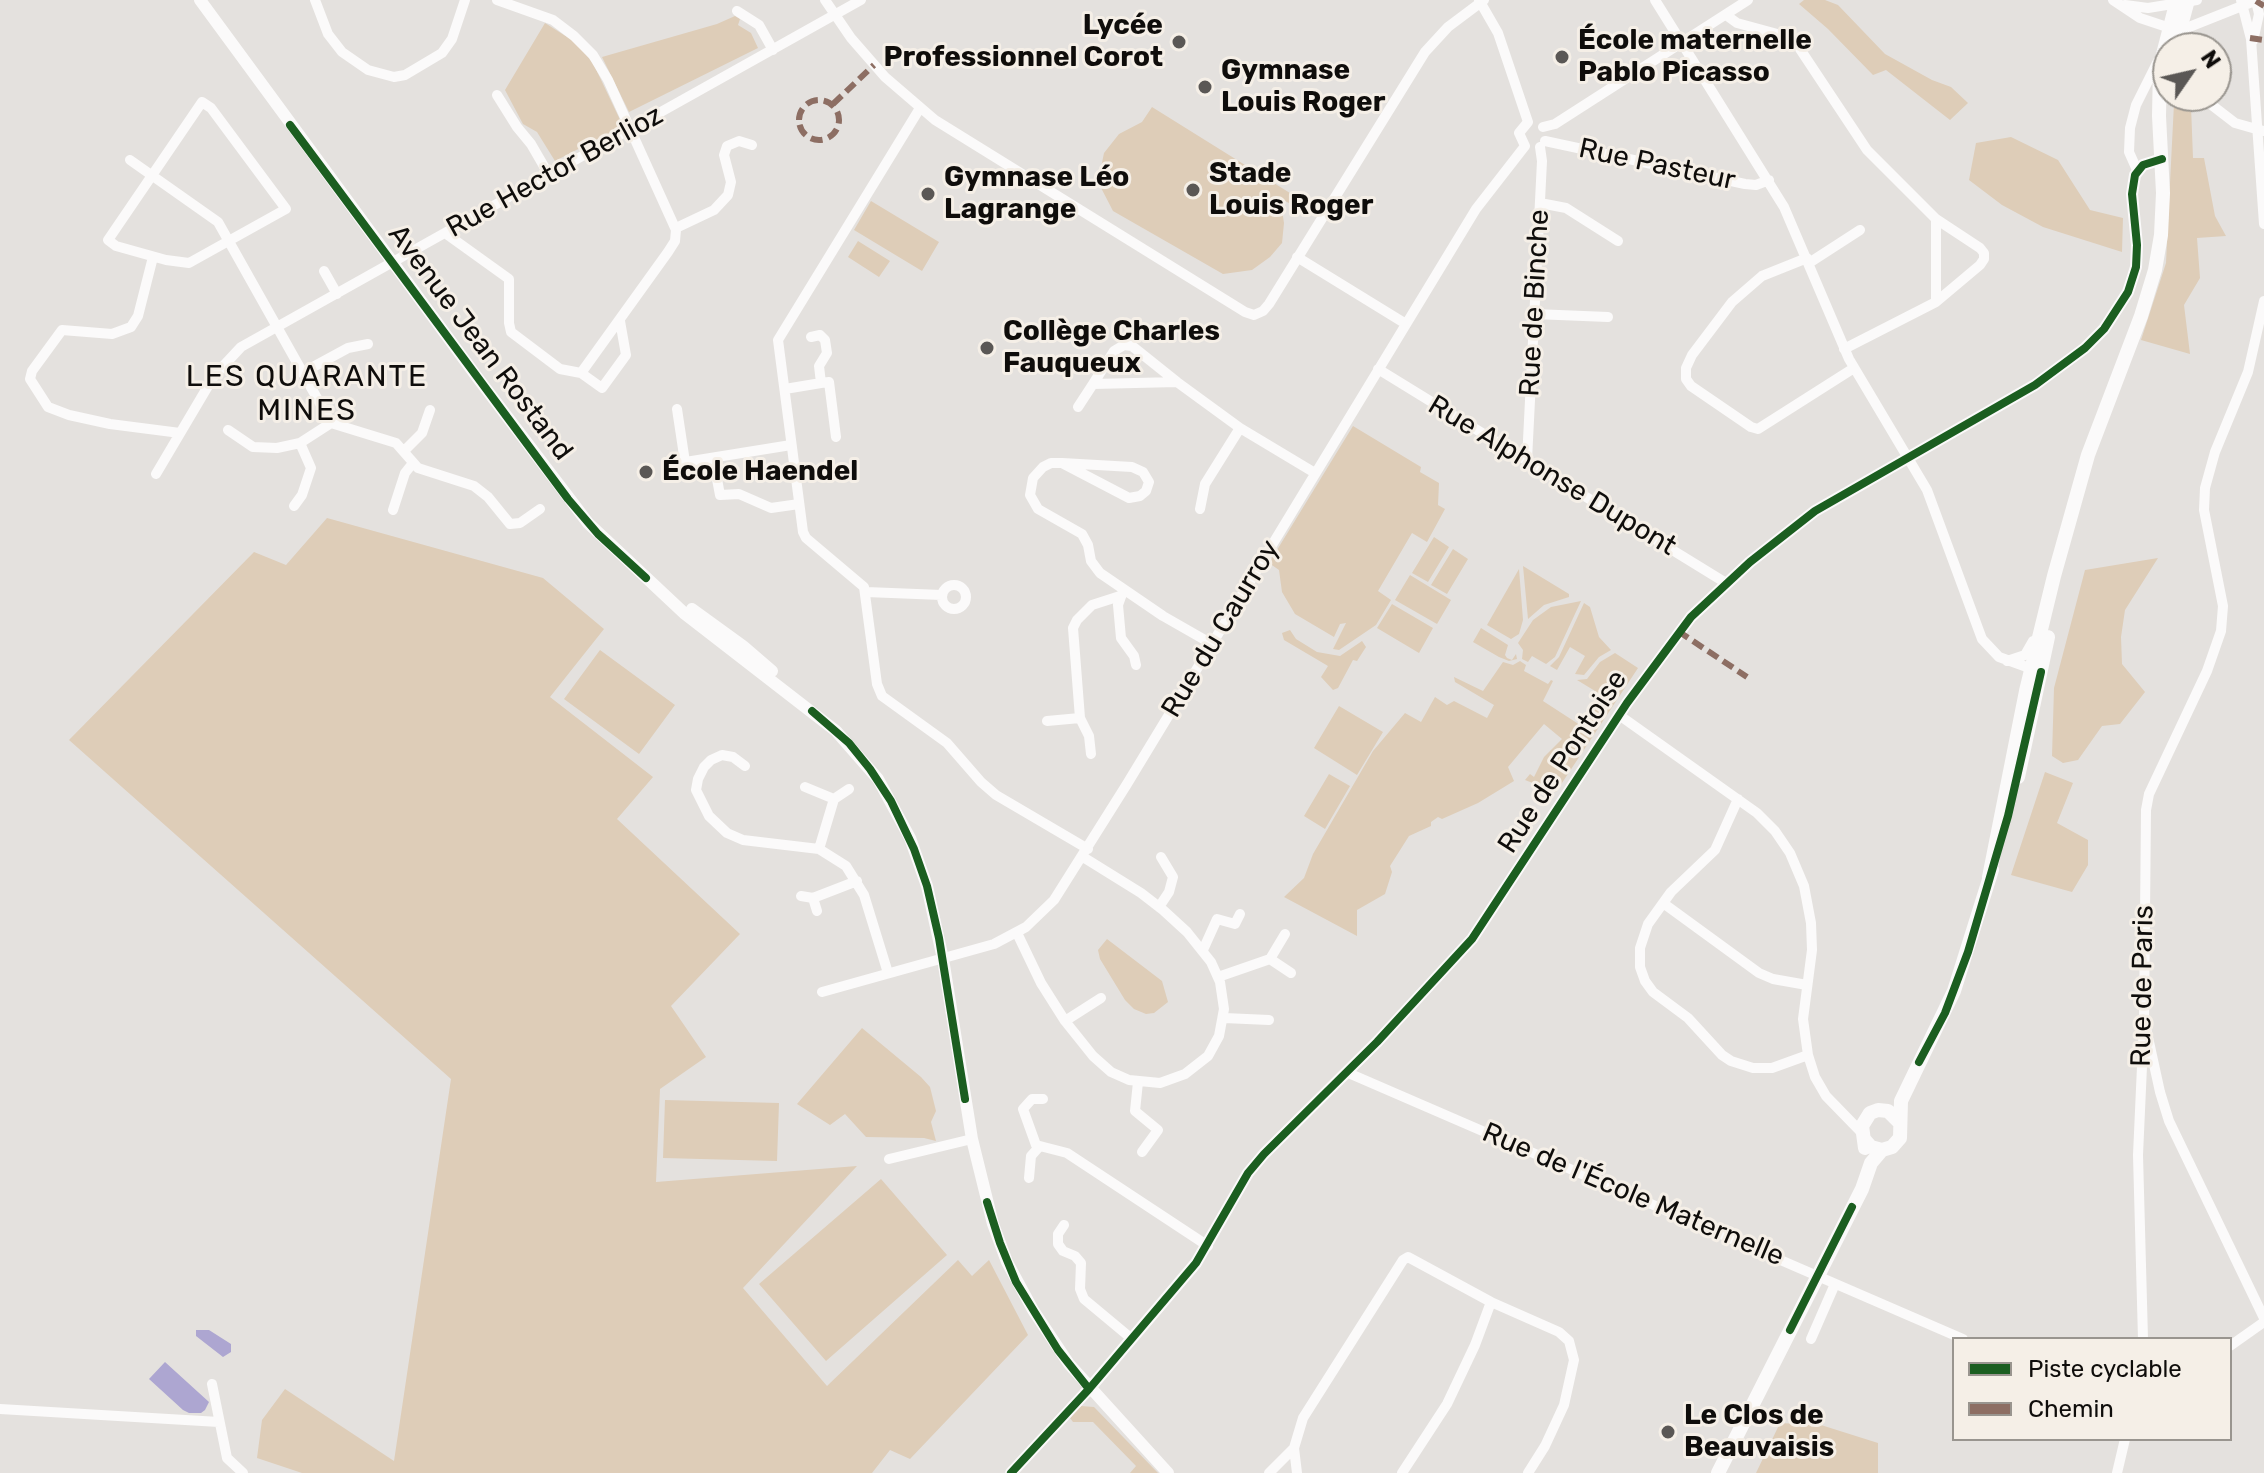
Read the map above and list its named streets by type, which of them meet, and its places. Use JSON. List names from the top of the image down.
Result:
{
  "streets": {
    "street": [
      "Rue Pasteur",
      "Rue Hector Berlioz",
      "Rue de Binche",
      "Avenue Jean Rostand",
      "Rue Alphonse Dupont",
      "Rue du Caurroy",
      "Rue de Pontoise",
      "Rue de Paris",
      "Rue de l'École Maternelle"
    ]
  },
  "crossings": [
    ["Rue Pasteur", "Rue de Binche"],
    ["Rue Pasteur", "Rue du Caurroy"],
    ["Rue Hector Berlioz", "Avenue Jean Rostand"],
    ["Rue de Binche", "Rue Alphonse Dupont"],
    ["Rue de Binche", "Rue du Caurroy"],
    ["Avenue Jean Rostand", "Rue du Caurroy"],
    ["Avenue Jean Rostand", "Rue de Pontoise"],
    ["Rue Alphonse Dupont", "Rue du Caurroy"],
    ["Rue Alphonse Dupont", "Rue de Pontoise"],
    ["Rue de Pontoise", "Rue de l'École Maternelle"]
  ],
  "districts": ["LES QUARANTE MINES"],
  "places": [
    "Lycée Professionnel Corot",
    "École maternelle Pablo Picasso",
    "Gymnase Louis Roger",
    "Stade Louis Roger",
    "Gymnase Léo Lagrange",
    "Collège Charles Fauqueux",
    "École Haendel",
    "Le Clos de Beauvaisis"
  ],
  "legend": ["Piste cyclable", "Chemin"],
  "north": "top right"
}
